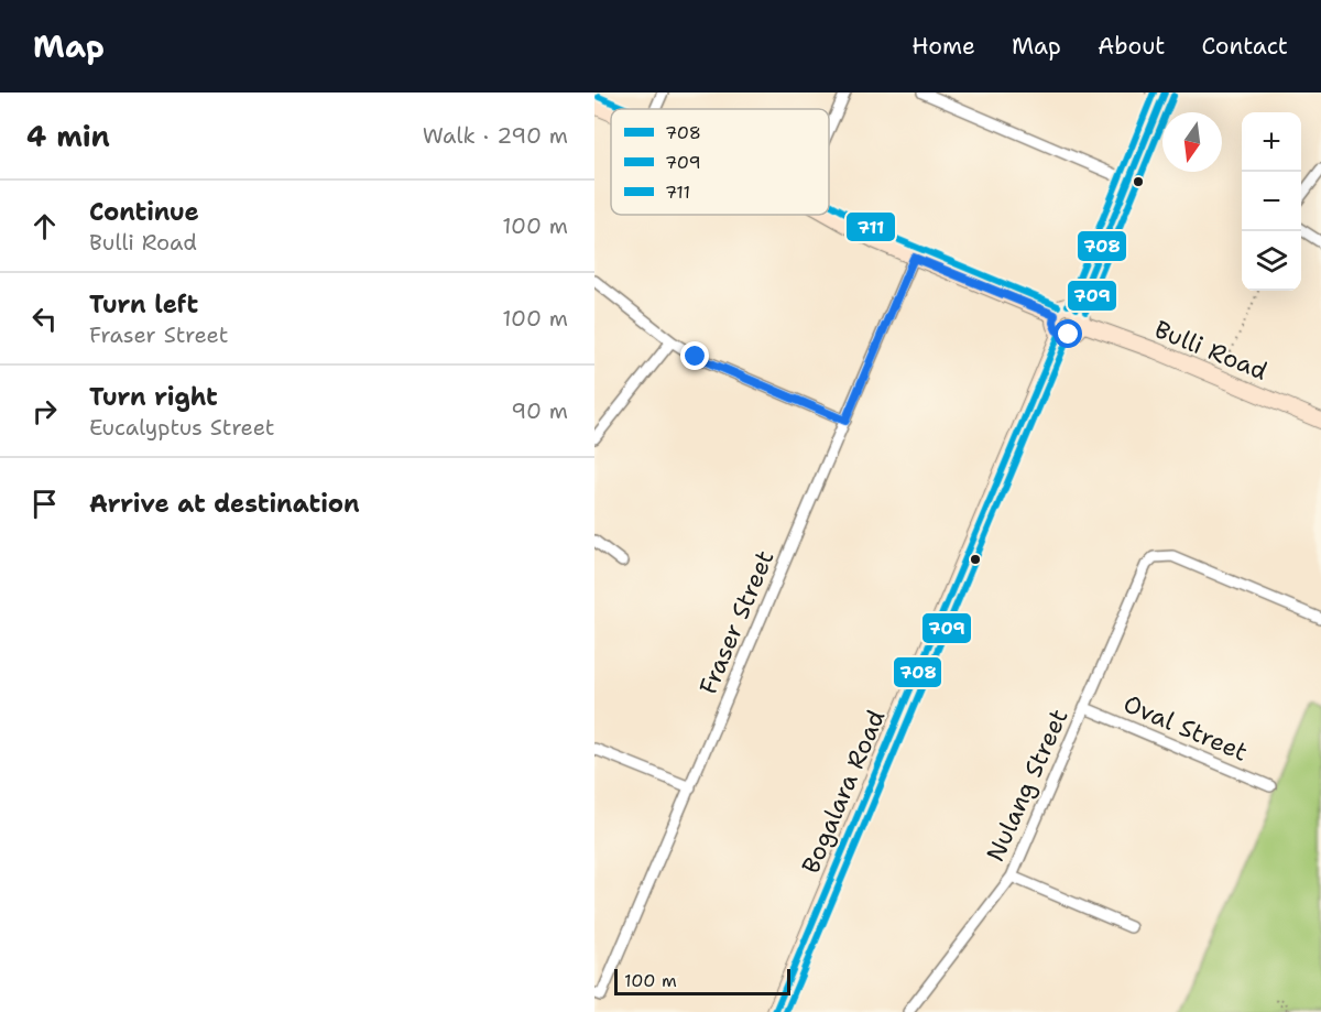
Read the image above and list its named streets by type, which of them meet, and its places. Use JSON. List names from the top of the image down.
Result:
{
  "streets": {
    "street": [
      "Bulli Road",
      "Fraser Street",
      "Oval Street",
      "Nulang Street",
      "Bogalara Road"
    ]
  },
  "crossings": [
    ["Bulli Road", "Bogalara Road"],
    ["Oval Street", "Nulang Street"]
  ],
  "lines": ["transit line 708", "transit line 711", "transit line 709"],
  "legend": ["708", "709", "711"],
  "scale_bar": "100 m",
  "north": "bottom",
  "page": {
    "header": "Map",
    "nav": [
      "Home",
      "Map",
      "About",
      "Contact"
    ],
    "heading": ["4 min", "Walk · 290 m"],
    "map_buttons": ["+", "−"],
    "list": [
      ["Continue", "Bulli Road", "100 m"],
      ["Turn left", "Fraser Street", "100 m"],
      ["Turn right", "Eucalyptus Street", "90 m"],
      "Arrive at destination"
    ],
    "scale": "100 m"
  }
}
